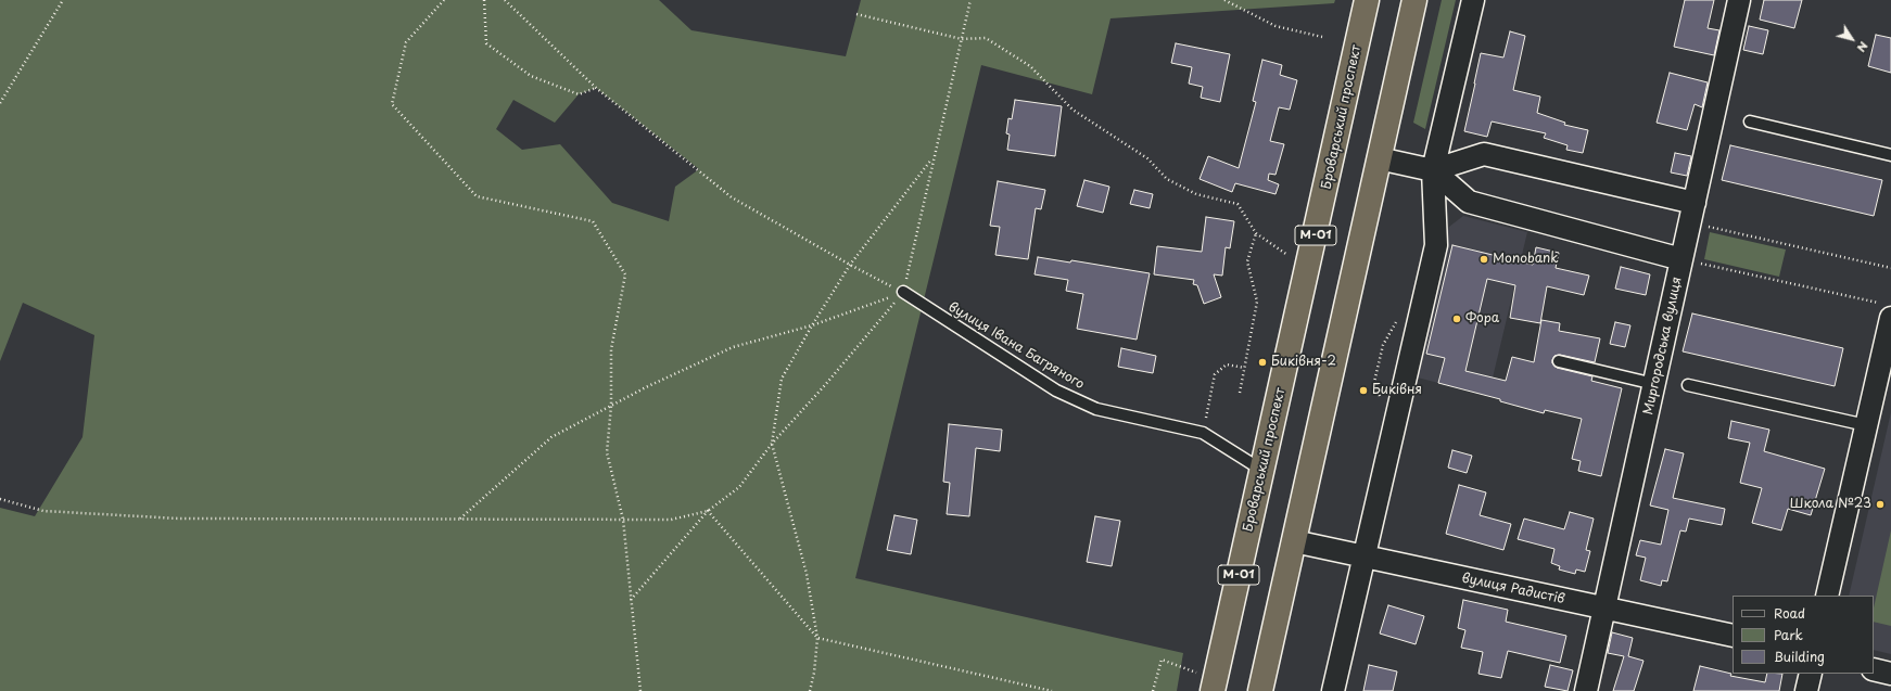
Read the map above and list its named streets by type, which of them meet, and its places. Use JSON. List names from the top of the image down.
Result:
{
  "streets": {
    "highway": ["Броварський проспект", "М-01"],
    "street": ["Миргородська вулиця", "вулиця Радистів"],
    "lane": ["вулиця Івана Багряного"]
  },
  "crossings": [
    ["Броварський проспект", "вулиця Івана Багряного"],
    ["Миргородська вулиця", "вулиця Радистів"]
  ],
  "places": [
    "Monobank",
    "Фора",
    "Бикiвня-2",
    "Бикiвня",
    "Школа №23"
  ],
  "legend": ["Road", "Park", "Building"],
  "north": "bottom right"
}
